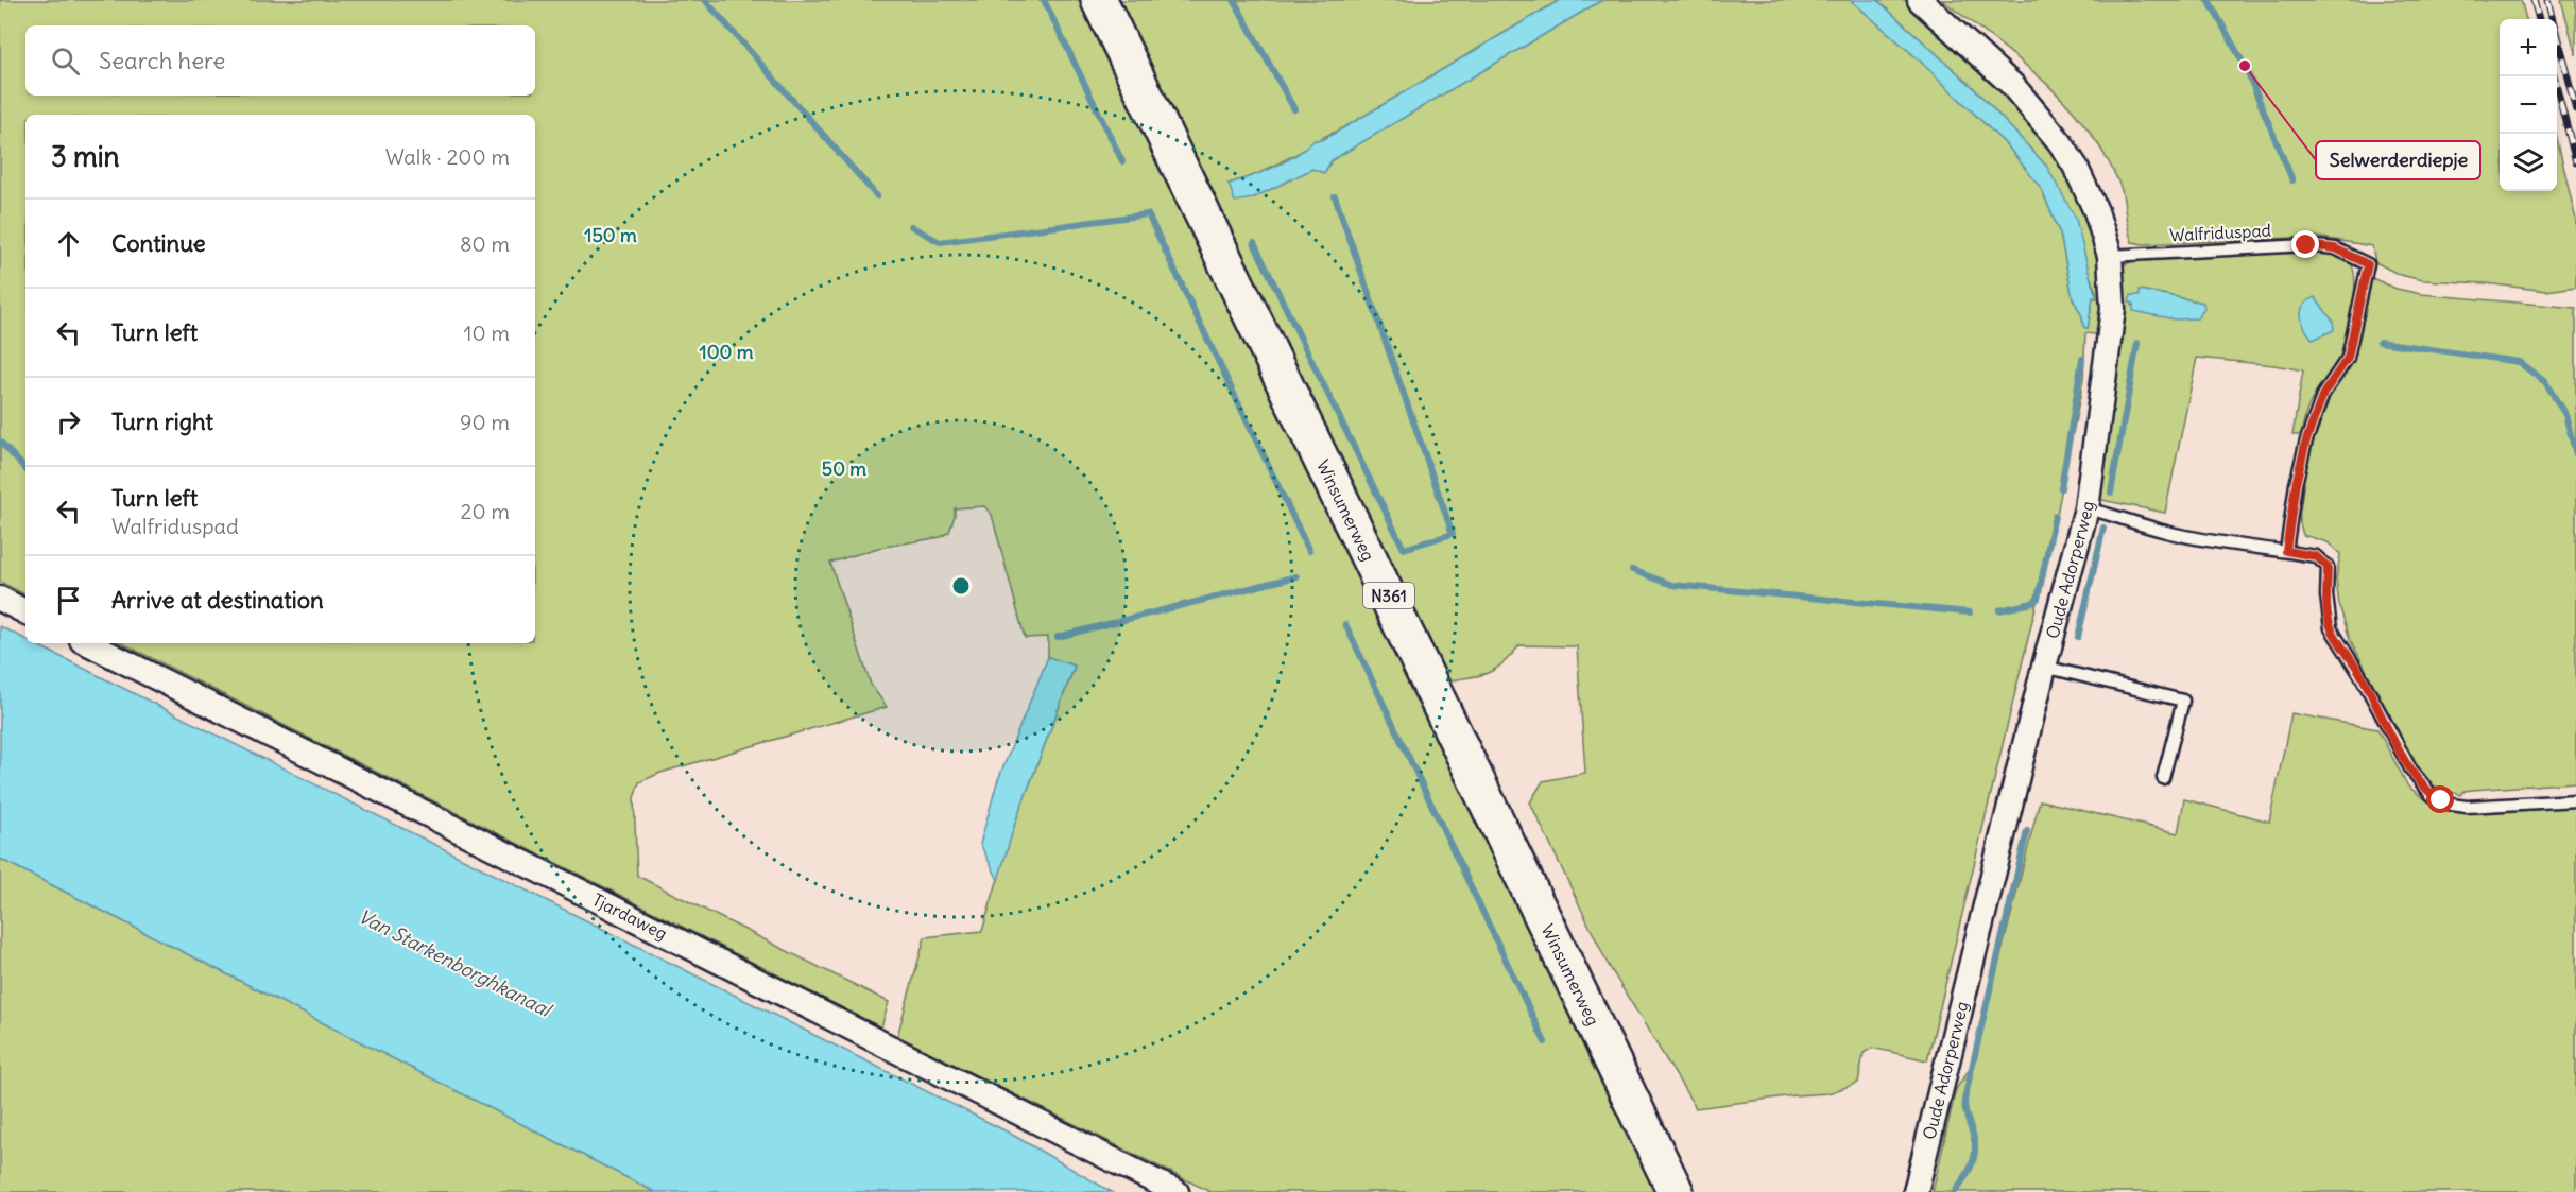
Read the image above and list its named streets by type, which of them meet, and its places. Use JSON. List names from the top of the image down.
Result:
{
  "streets": {
    "main road": ["Winsumerweg", "N361"],
    "street": ["Oude Adorperweg", "Tjardaweg"],
    "lane": ["Walfriduspad"]
  },
  "crossings": [
    ["Walfriduspad", "Oude Adorperweg"]
  ],
  "water": ["Van Starkenborghkanaal"],
  "places": ["Selwerderdiepje"],
  "page": {
    "map_buttons": ["+", "−"],
    "search": "Search here",
    "heading": ["3 min", "Walk · 200 m"],
    "list": [
      ["Continue", "80 m"],
      ["Turn left", "10 m"],
      ["Turn right", "90 m"],
      ["Turn left", "Walfriduspad", "20 m"],
      "Arrive at destination"
    ]
  },
  "rings": ["150 m", "100 m", "50 m"]
}
